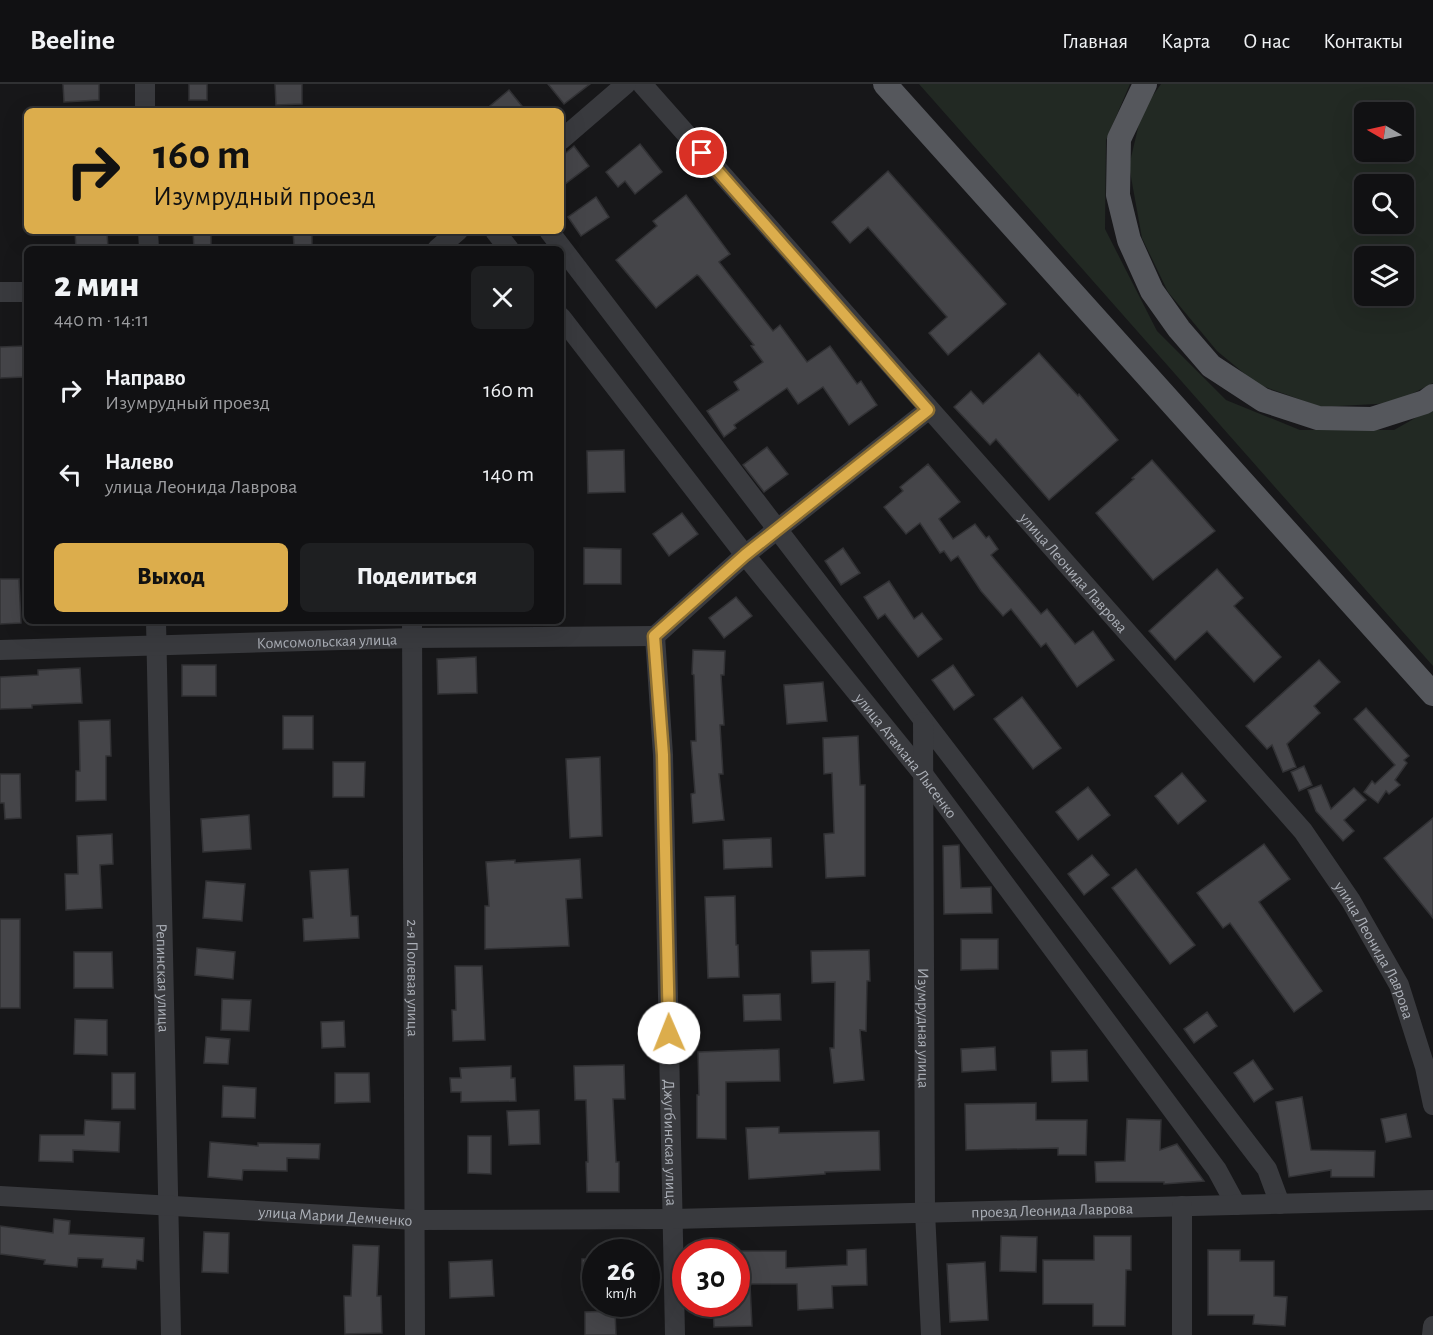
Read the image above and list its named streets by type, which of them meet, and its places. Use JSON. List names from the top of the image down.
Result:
{
  "streets": {
    "street": [
      "улица Леонида Лаврова",
      "Комсомольская улица",
      "улица Атамана Лысенко",
      "Репинская улица",
      "2-я Полевая улица",
      "Изумрудная улица",
      "Джугбинская улица",
      "проезд Леонида Лаврова",
      "улица Марии Демченко"
    ]
  },
  "crossings": [
    ["Комсомольская улица", "Репинская улица"],
    ["Комсомольская улица", "2-я Полевая улица"],
    ["Комсомольская улица", "Джугбинская улица"],
    ["улица Атамана Лысенко", "Изумрудная улица"],
    ["улица Атамана Лысенко", "проезд Леонида Лаврова"],
    ["Репинская улица", "улица Марии Демченко"],
    ["2-я Полевая улица", "улица Марии Демченко"],
    ["Изумрудная улица", "проезд Леонида Лаврова"],
    ["Джугбинская улица", "проезд Леонида Лаврова"],
    ["Джугбинская улица", "улица Марии Демченко"],
    ["проезд Леонида Лаврова", "улица Марии Демченко"]
  ],
  "north": "left",
  "page": {
    "header": "Beeline",
    "nav": [
      "Главная",
      "Карта",
      "О нас",
      "Контакты"
    ],
    "turn": ["160 m", "Изумрудный проезд"],
    "heading": ["2 мин", "440 m · 14:11"],
    "list": [
      {
        "name": "Направо",
        "note": "Изумрудный проезд",
        "value": "160 m"
      },
      {
        "name": "Налево",
        "note": "улица Леонида Лаврова",
        "value": "140 m"
      }
    ],
    "buttons": ["Выход", "Поделиться"],
    "speed": "26 km/h",
    "limit": "30"
  }
}
